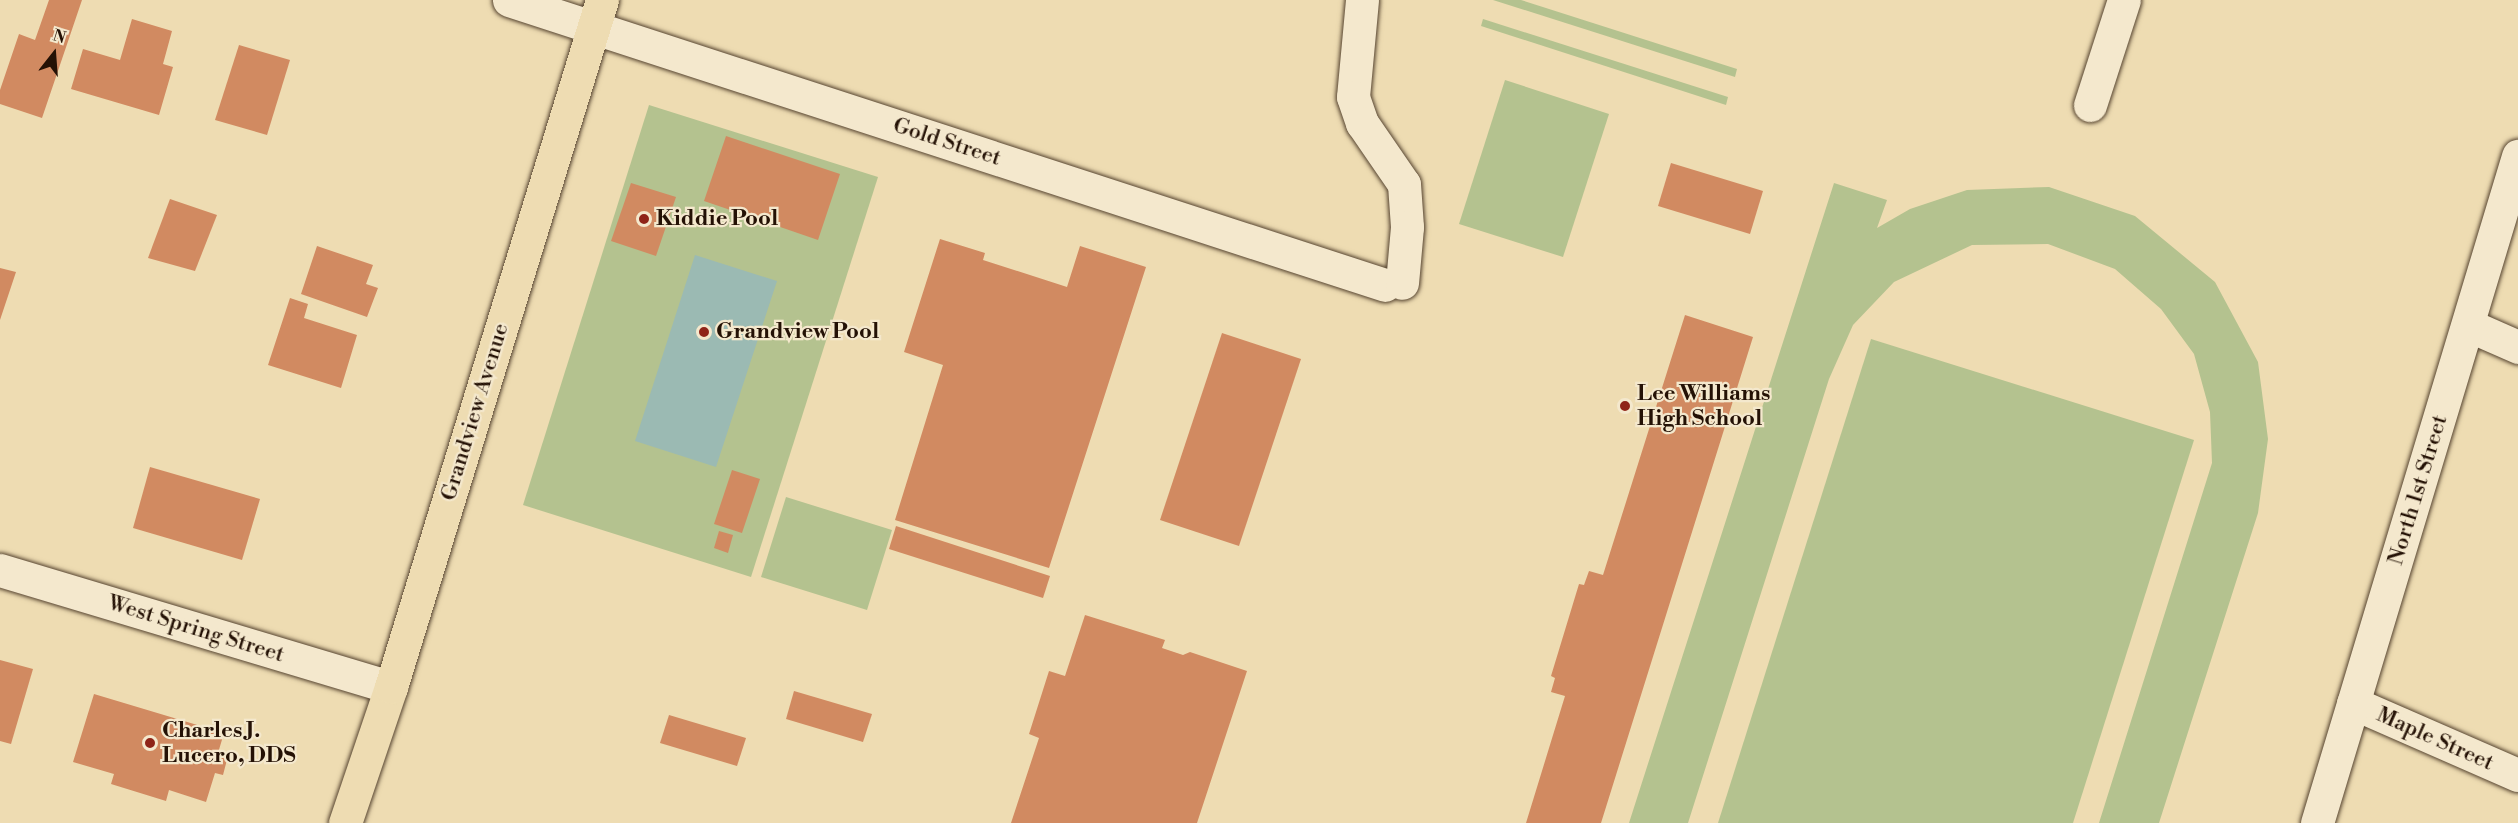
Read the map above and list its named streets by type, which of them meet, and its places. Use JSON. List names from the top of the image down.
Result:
{
  "streets": {
    "main road": ["Grandview Avenue"],
    "street": [
      "Gold Street",
      "North 1st Street",
      "West Spring Street",
      "Maple Street"
    ]
  },
  "crossings": [
    ["Gold Street", "Grandview Avenue"],
    ["Grandview Avenue", "West Spring Street"],
    ["North 1st Street", "Maple Street"]
  ],
  "places": [
    "Kiddie Pool",
    "Grandview Pool",
    "Lee Williams High School",
    "Charles J. Lucero, DDS"
  ],
  "north": "top"
}
